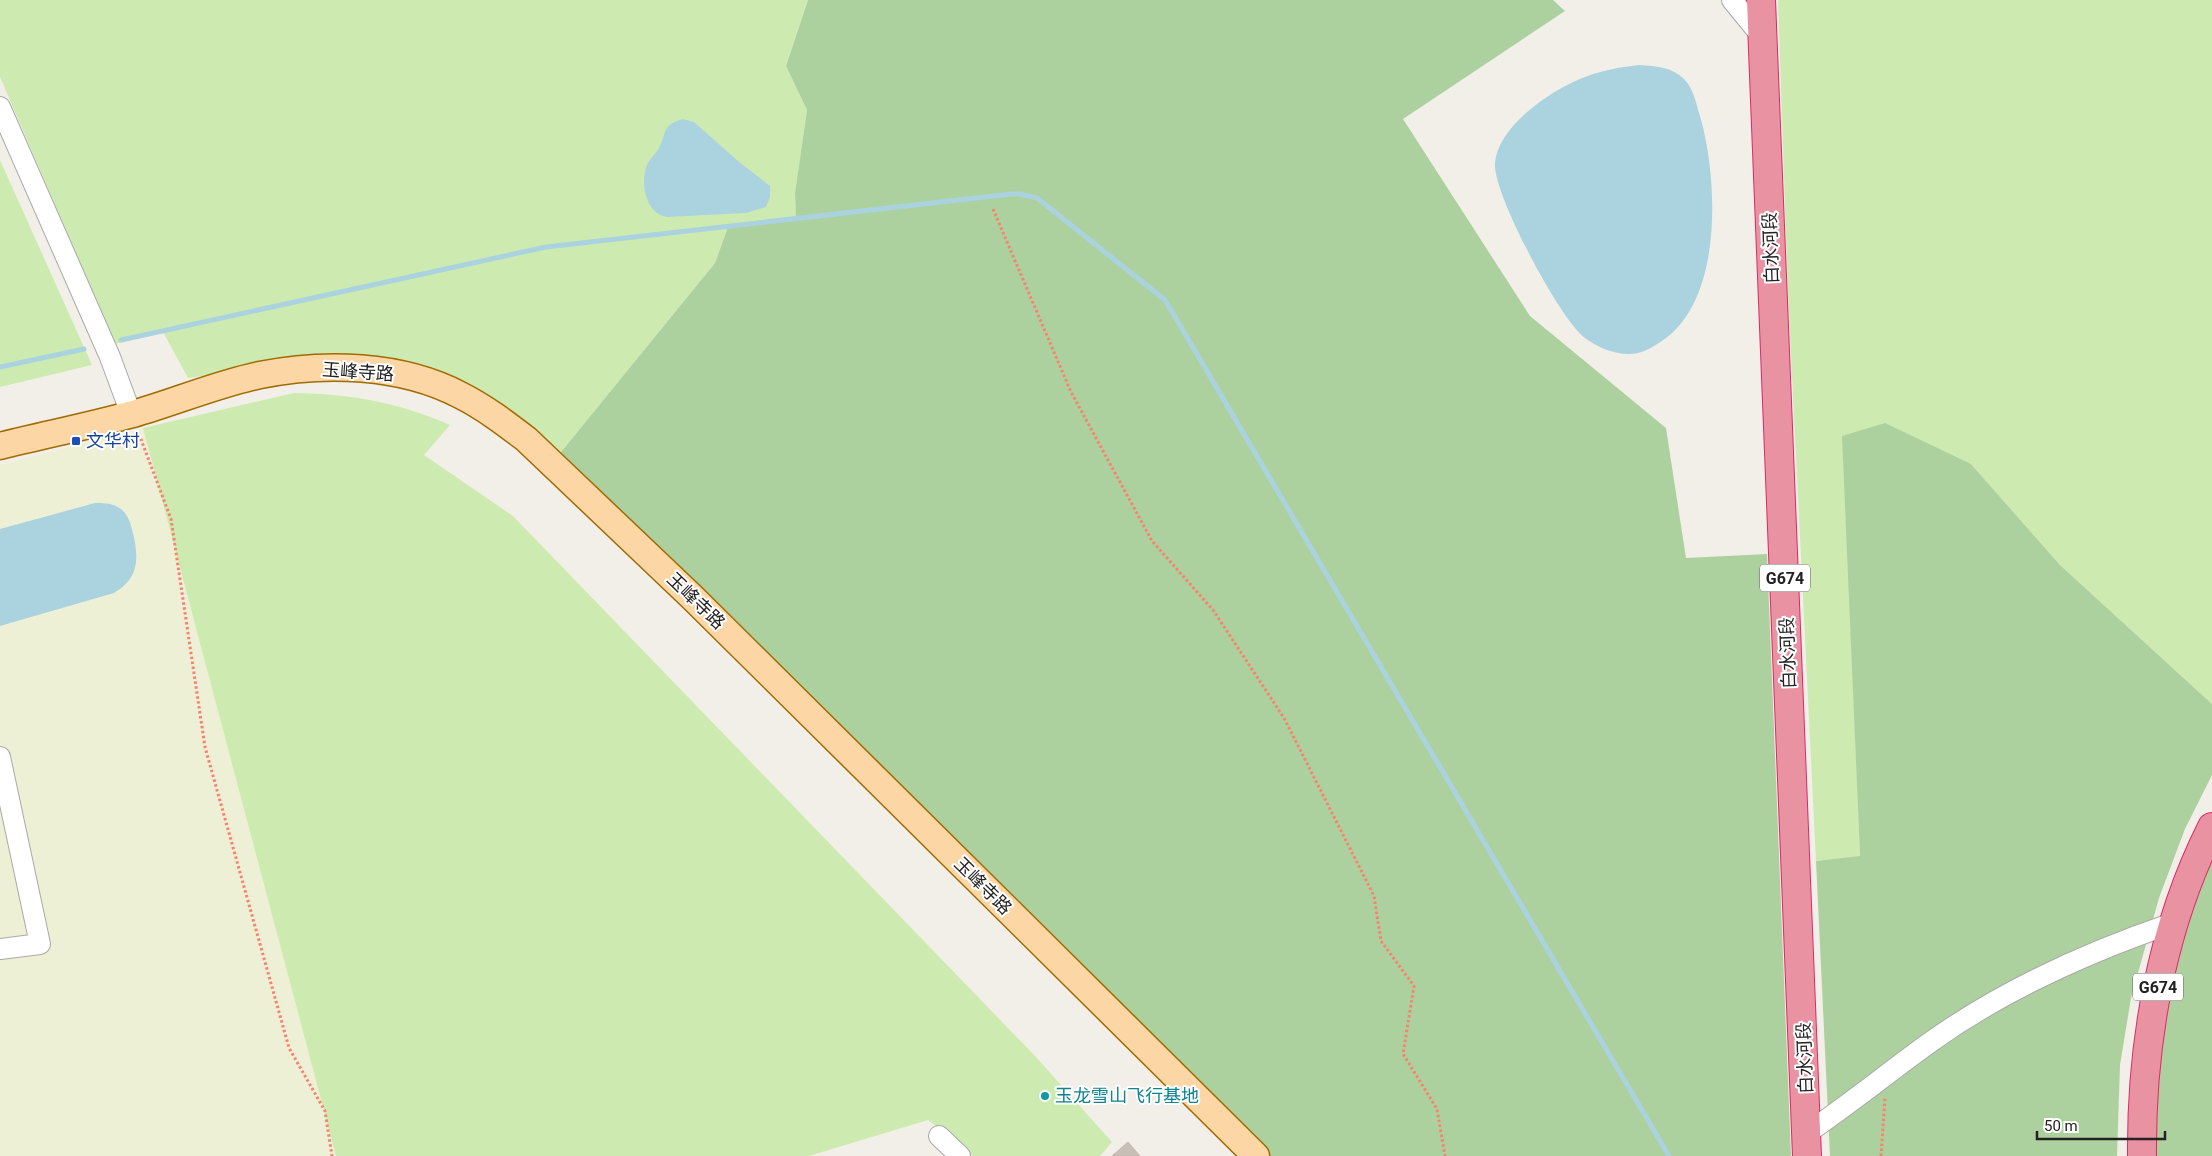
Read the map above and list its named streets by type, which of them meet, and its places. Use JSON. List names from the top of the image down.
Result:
{
  "streets": {
    "highway": ["白水河段", "G674"],
    "main road": ["玉峰寺路"]
  },
  "places": {
    "transit": ["文华村"],
    "other": ["玉龙雪山飞行基地"]
  },
  "scale_bar": "50 m"
}
